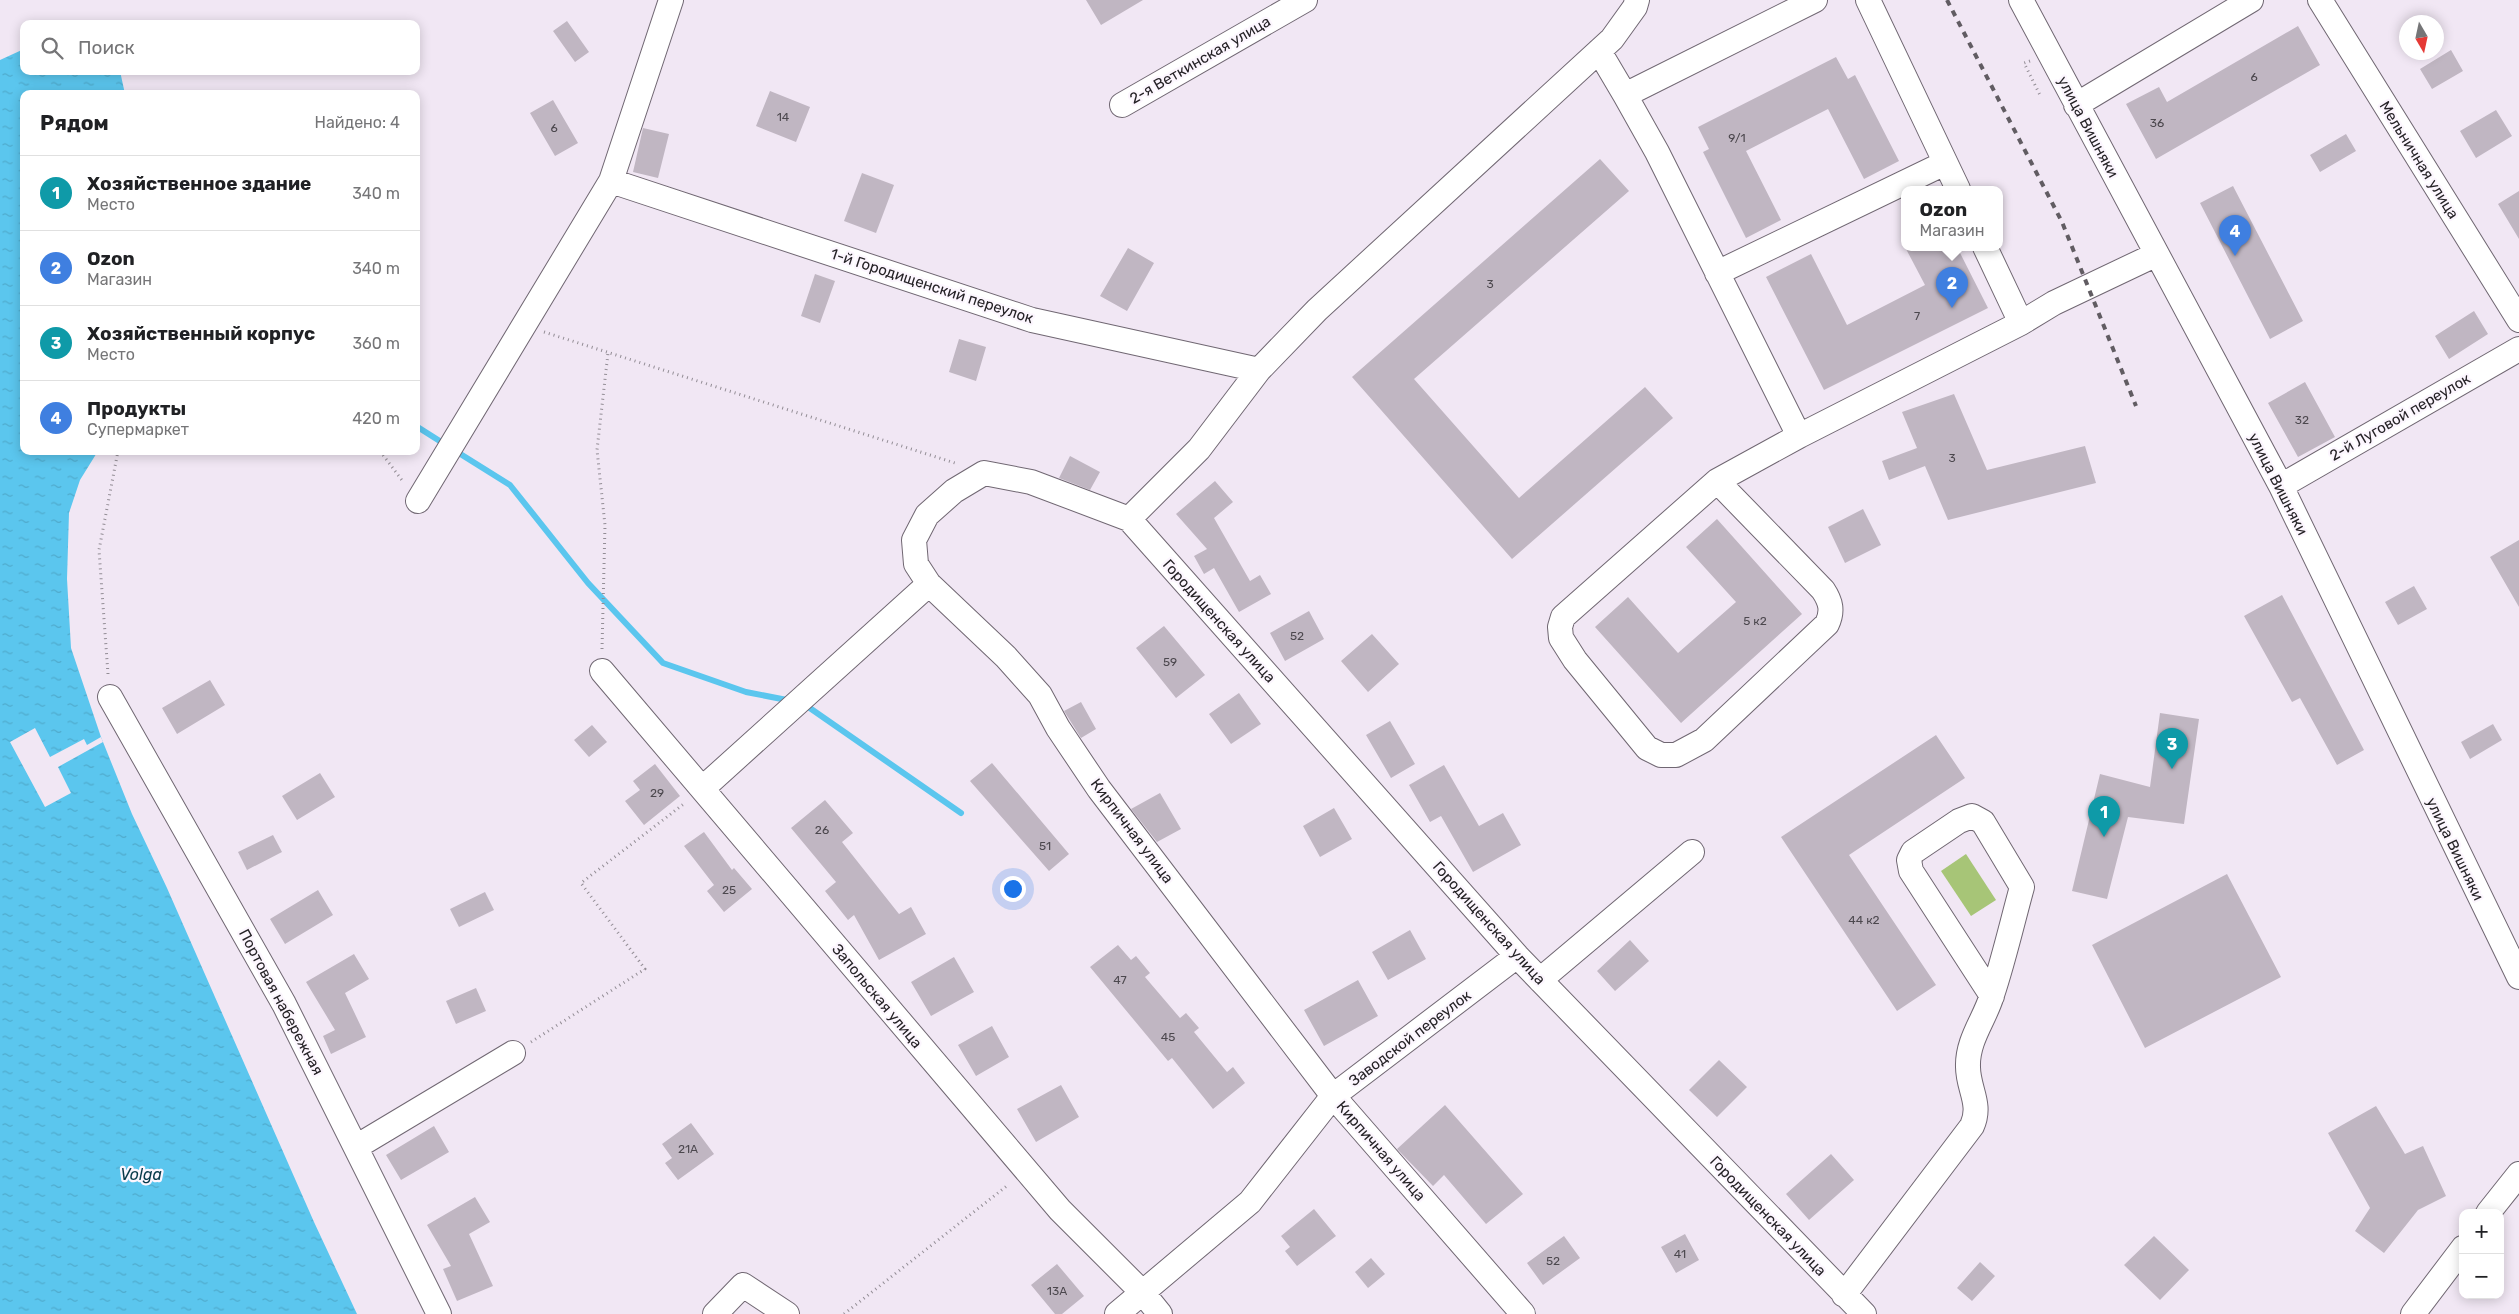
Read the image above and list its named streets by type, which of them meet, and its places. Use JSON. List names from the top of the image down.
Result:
{
  "streets": {
    "street": [
      "2-я Веткинская улица",
      "улица Вишняки",
      "Мельничная улица",
      "1-й Городищенский переулок",
      "2-й Луговой переулок",
      "Городищенская улица",
      "Кирпичная улица",
      "Запольская улица",
      "Портовая набережная",
      "Заводской переулок"
    ]
  },
  "crossings": [
    ["улица Вишняки", "2-й Луговой переулок"],
    ["Городищенская улица", "Заводской переулок"],
    ["Кирпичная улица", "Заводской переулок"],
    ["Запольская улица", "Заводской переулок"]
  ],
  "water": ["Volga"],
  "house_numbers": [
    "6",
    "14",
    "36",
    "6",
    "9/1",
    "3",
    "7",
    "32",
    "3",
    "5 к2",
    "52",
    "59",
    "29",
    "26",
    "51",
    "25",
    "44 к2",
    "47",
    "45",
    "21А",
    "41",
    "52",
    "13А"
  ],
  "north": "bottom",
  "page": {
    "search": "Поиск",
    "heading": ["Рядом", "Найдено: 4"],
    "list": [
      {
        "mark": "1",
        "name": "Хозяйственное здание",
        "note": "Место",
        "value": "340 m"
      },
      {
        "mark": "2",
        "name": "Ozon",
        "note": "Магазин",
        "value": "340 m"
      },
      {
        "mark": "3",
        "name": "Хозяйственный корпус",
        "note": "Место",
        "value": "360 m"
      },
      {
        "mark": "4",
        "name": "Продукты",
        "note": "Супермаркет",
        "value": "420 m"
      }
    ],
    "popup": ["Ozon", "Магазин"],
    "pins": [
      "4",
      "2",
      "3",
      "1"
    ],
    "map_buttons": ["+", "−"]
  }
}
